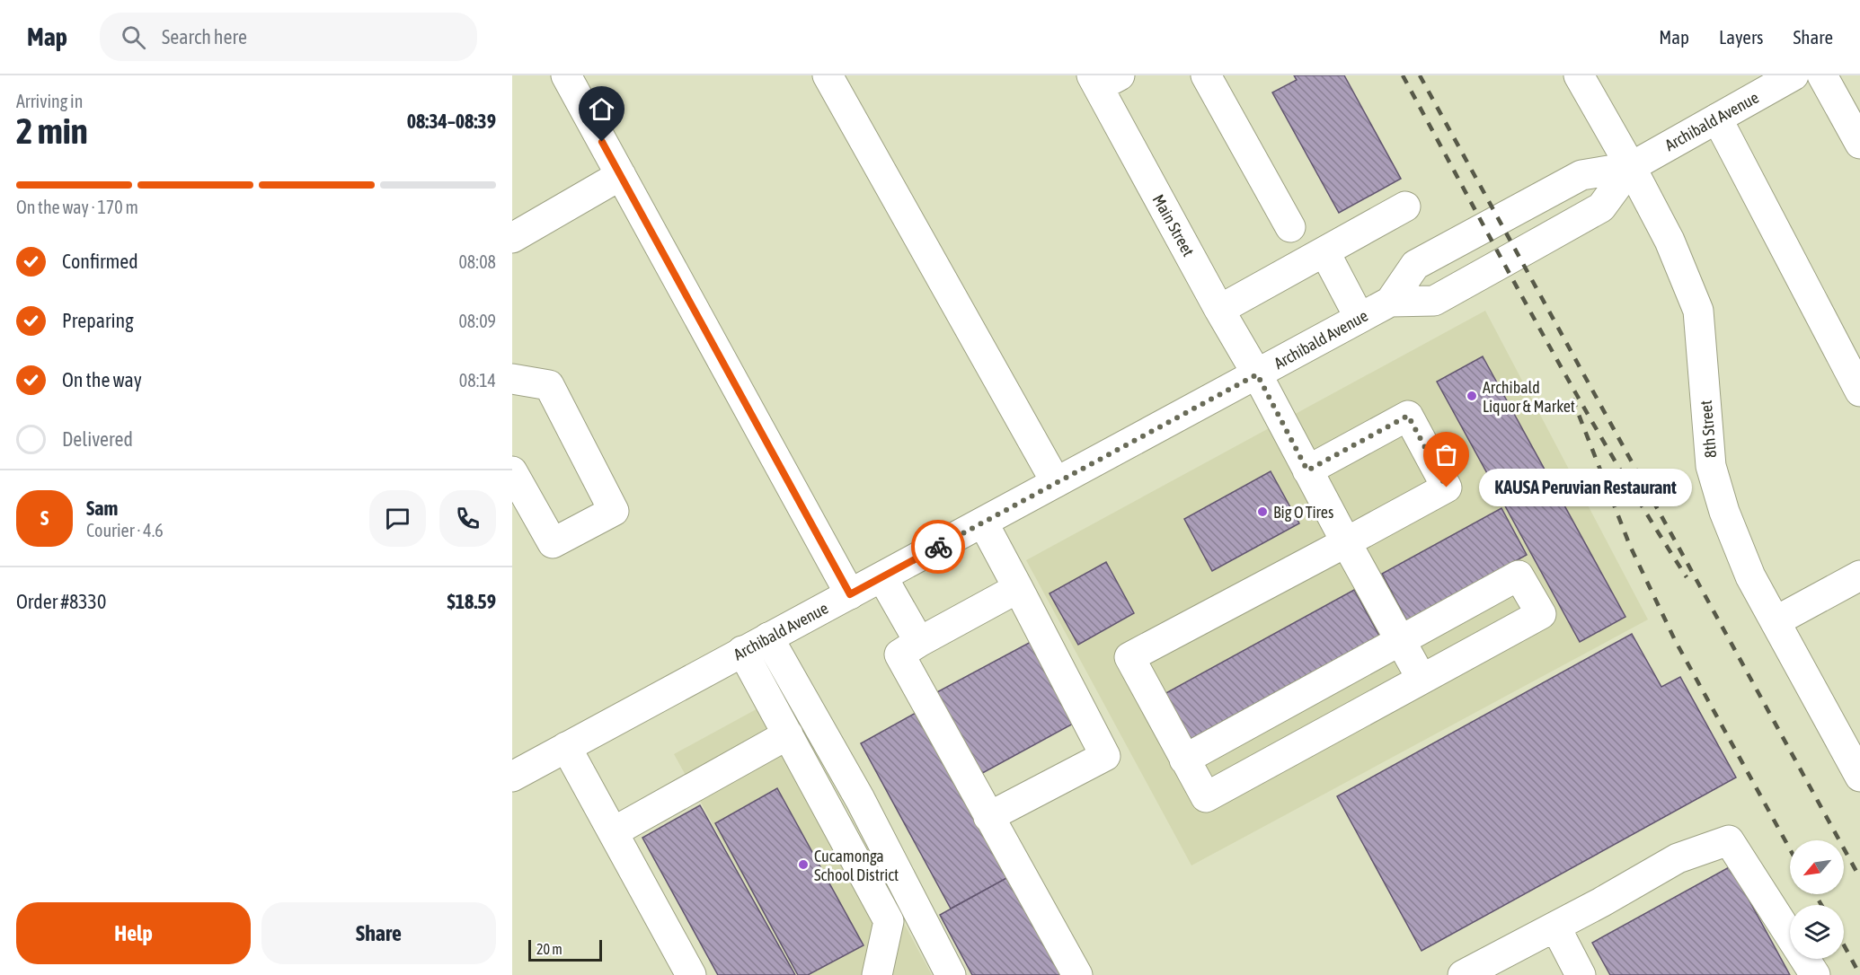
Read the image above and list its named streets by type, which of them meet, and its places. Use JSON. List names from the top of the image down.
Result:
{
  "streets": {
    "street": ["Archibald Avenue", "Main Street", "8th Street"]
  },
  "crossings": [
    ["Archibald Avenue", "Main Street"],
    ["Archibald Avenue", "8th Street"]
  ],
  "places": [
    "Archibald Liquor & Market",
    "KAUSA Peruvian Restaurant",
    "Big O Tires",
    "Cucamonga School District"
  ],
  "scale_bar": "20 m",
  "north": "bottom left",
  "page": {
    "header": "Map",
    "search": "Search here",
    "nav": ["Map", "Layers", "Share"],
    "heading": ["2 min", "Arriving in", "08:34–08:39"],
    "panel": [
      "Sam",
      "Courier · 4.6",
      "Order #8330",
      "$18.59"
    ],
    "bar": "On the way · 170 m",
    "list": [
      ["Confirmed", "08:08"],
      ["Preparing", "08:09"],
      ["On the way", "08:14"],
      "Delivered"
    ],
    "bubble": "KAUSA Peruvian Restaurant",
    "round": "S",
    "buttons": ["Help", "Share"],
    "scale": "20 m"
  }
}
